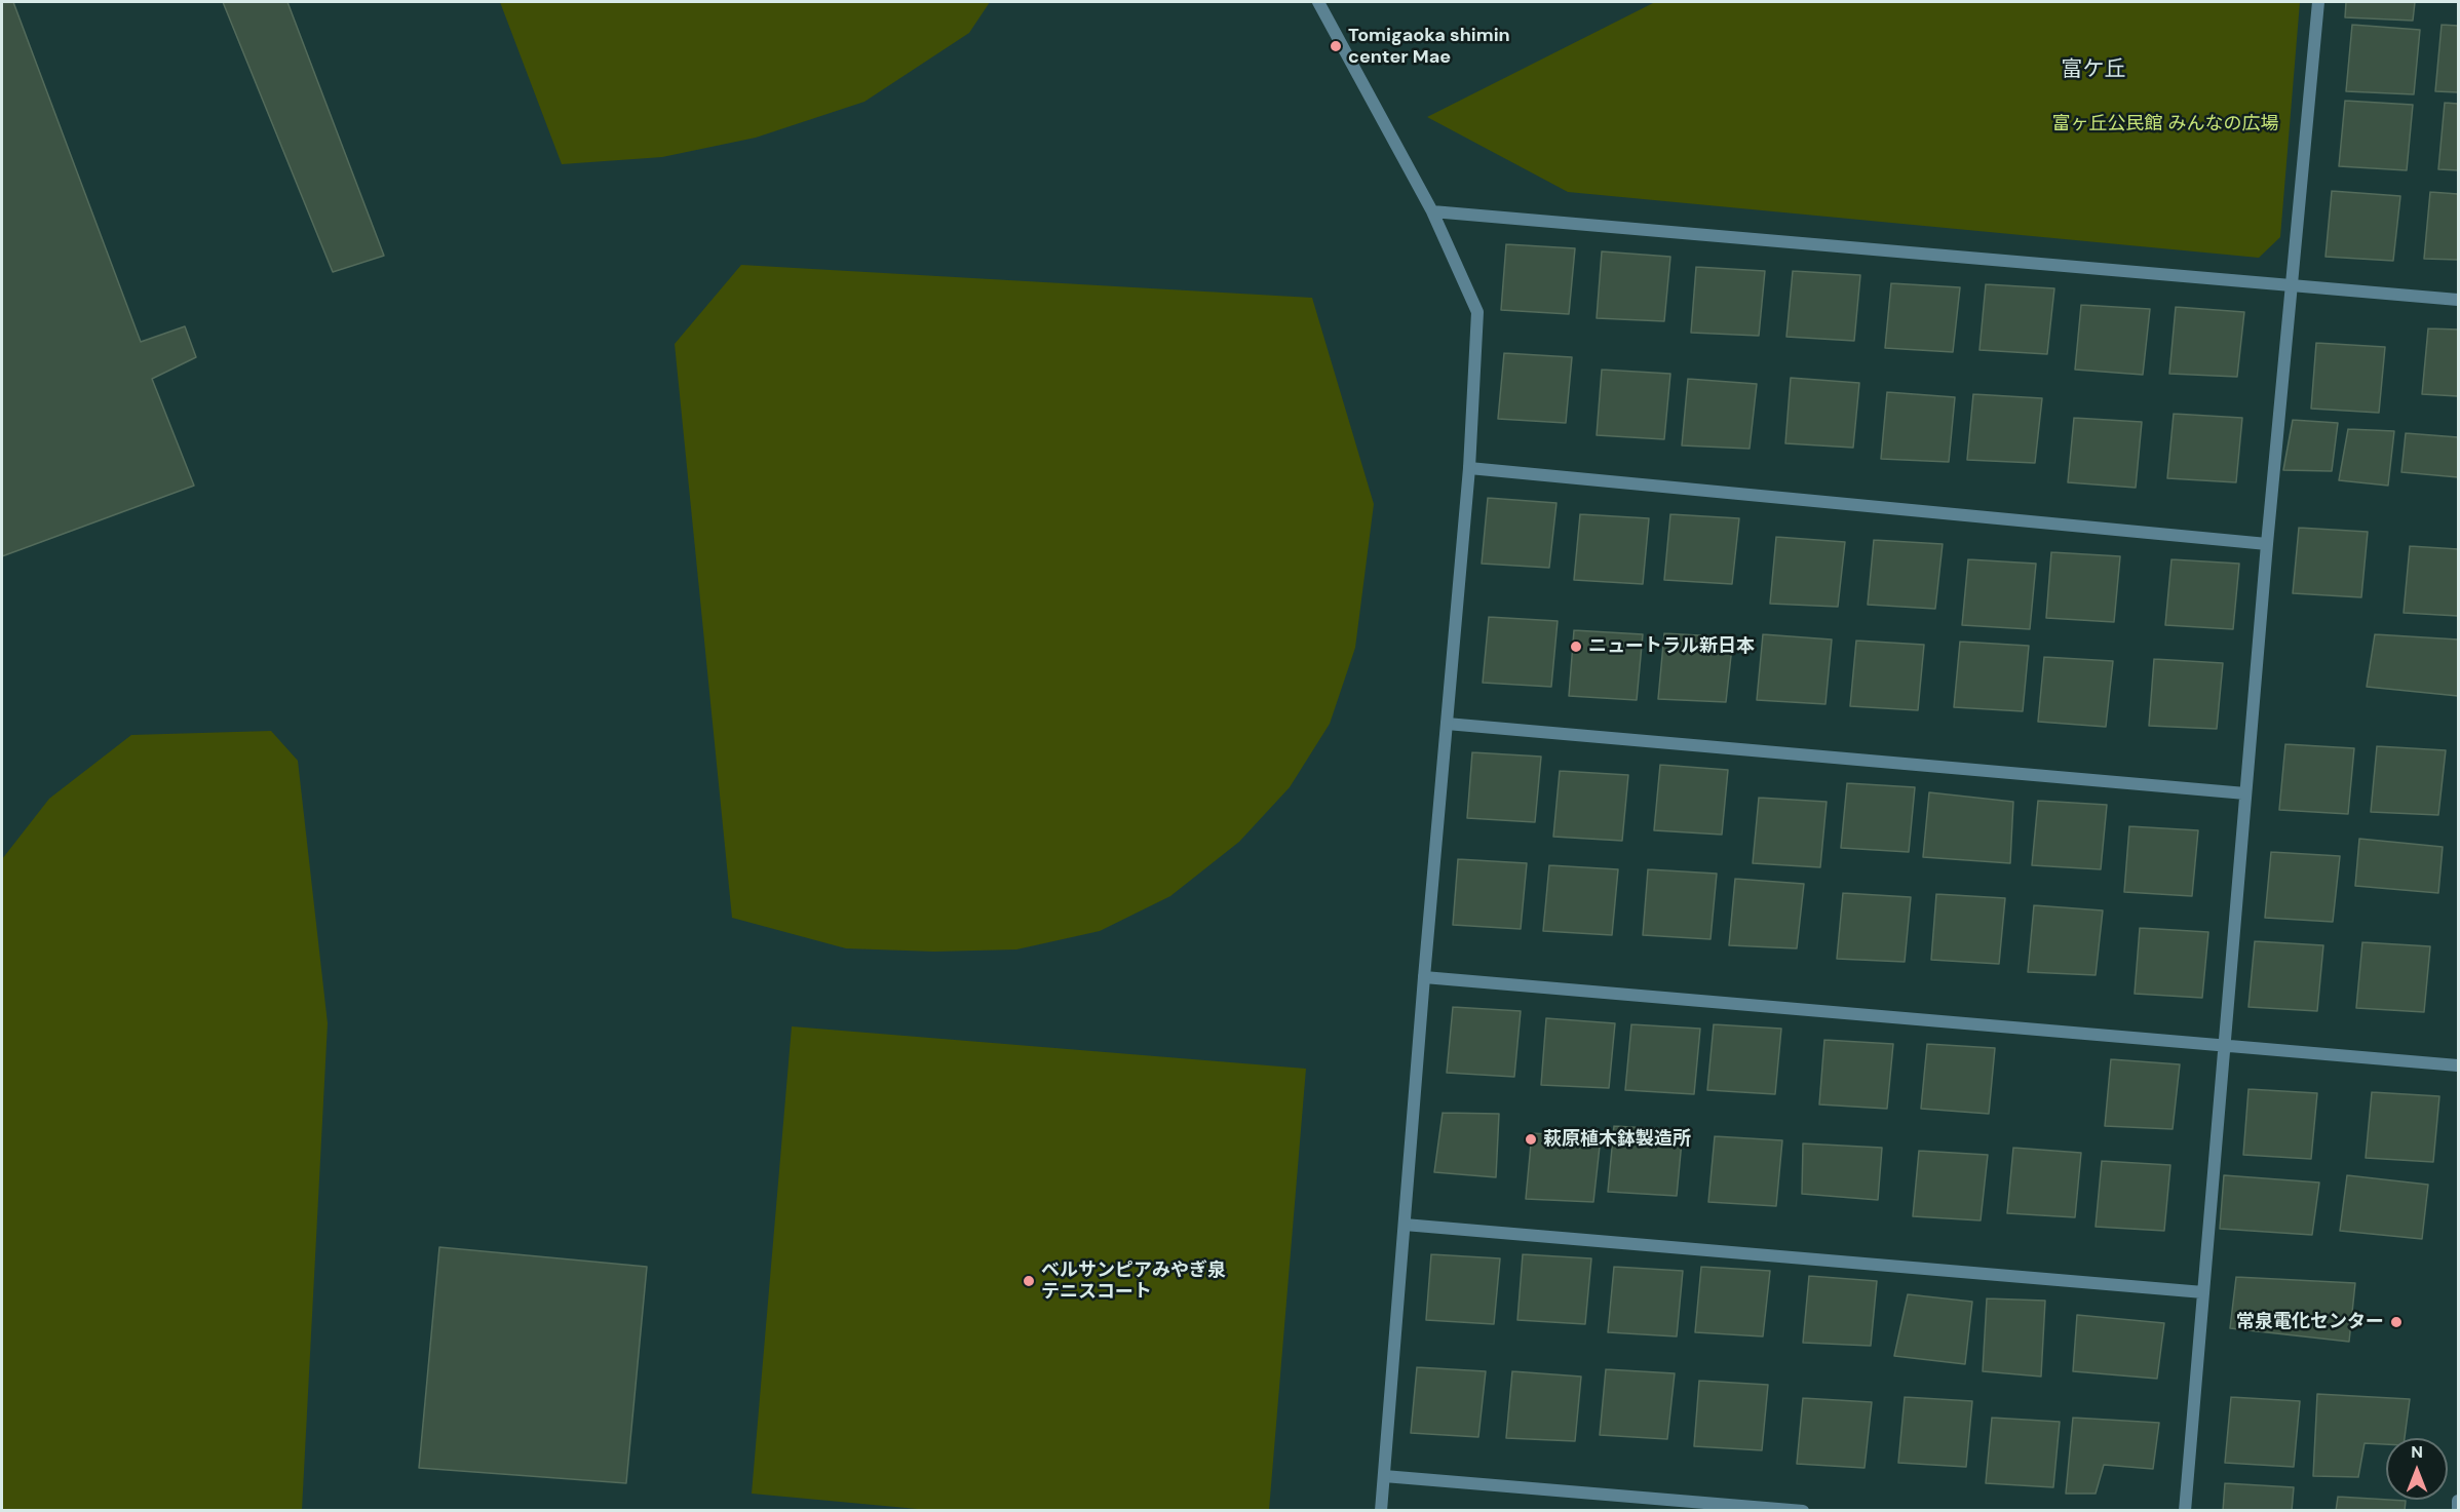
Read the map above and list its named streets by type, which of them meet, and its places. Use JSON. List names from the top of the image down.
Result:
{
  "districts": ["富ケ丘"],
  "parks": ["富ヶ丘公民館 みんなの広場"],
  "places": [
    "Tomigaoka shimin center Mae",
    "ニュートラル新日本",
    "萩原植木鉢製造所",
    "ベルサンピアみやぎ泉 テニスコート",
    "常泉電化センター"
  ],
  "north": "top"
}
